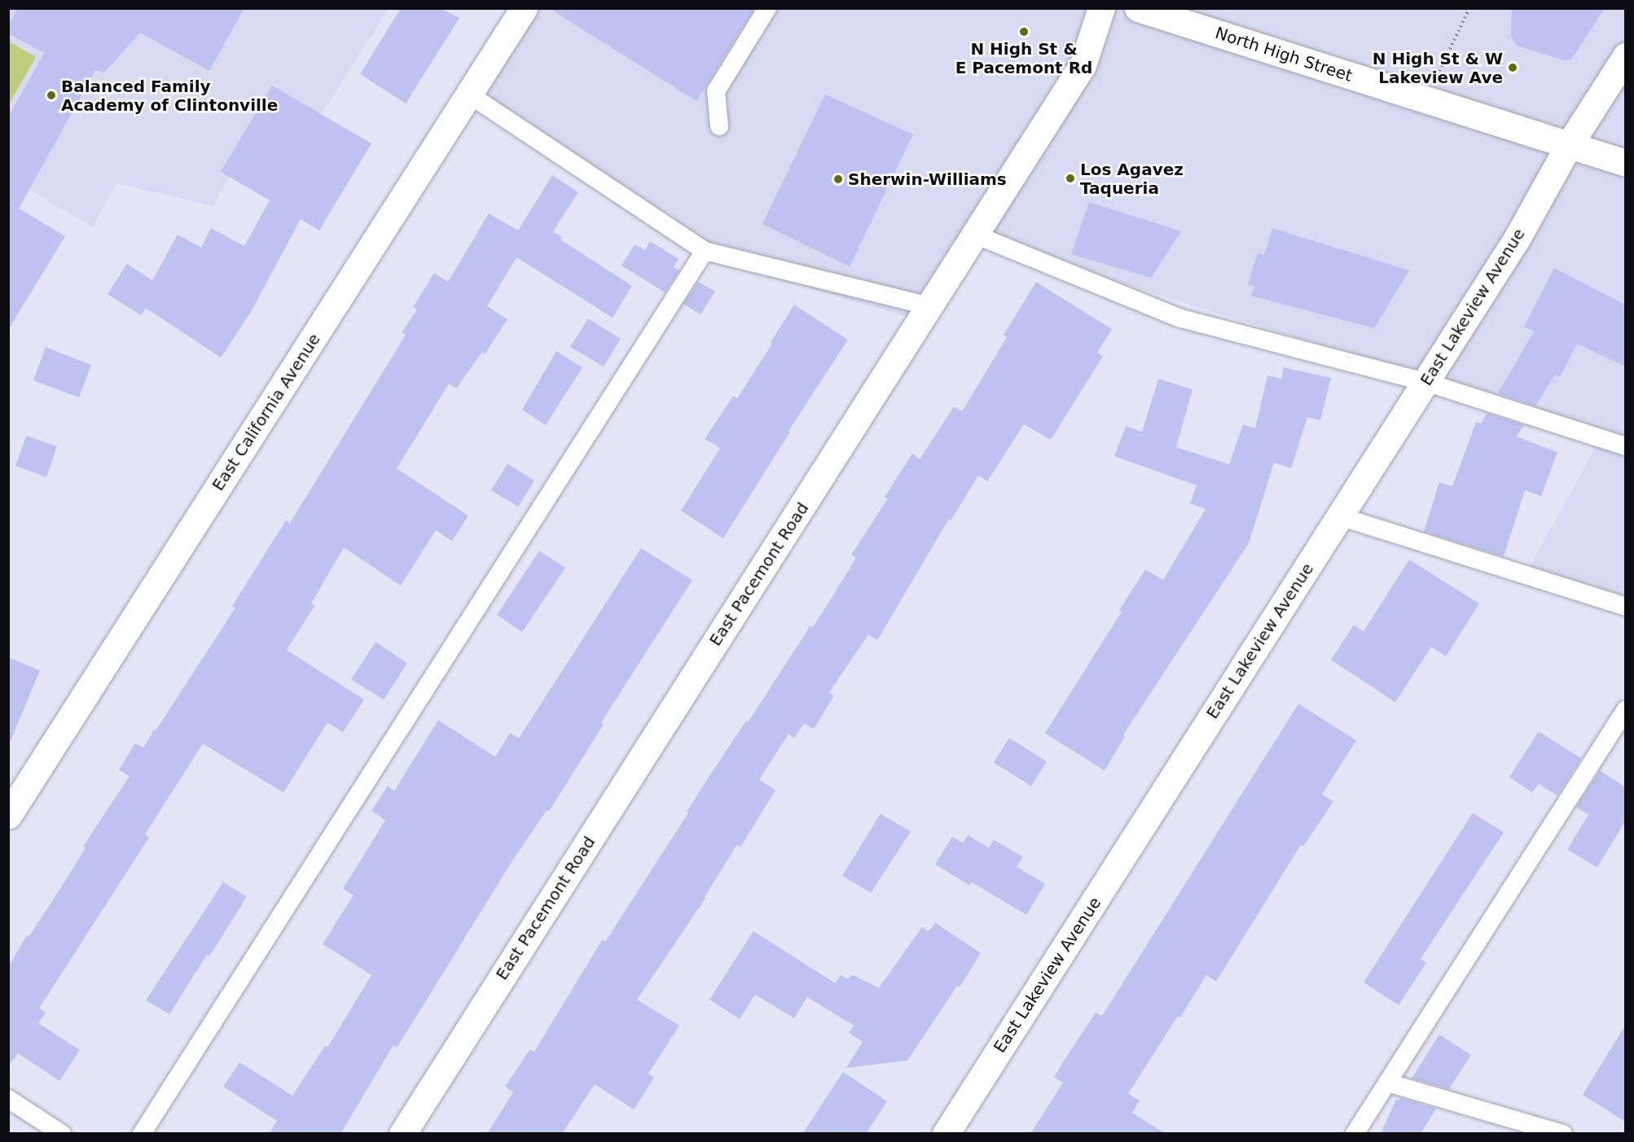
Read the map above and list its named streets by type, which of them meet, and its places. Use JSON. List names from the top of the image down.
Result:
{
  "streets": {
    "street": [
      "North High Street",
      "East Lakeview Avenue",
      "East California Avenue",
      "East Pacemont Road"
    ]
  },
  "crossings": [
    ["North High Street", "East Lakeview Avenue"]
  ],
  "places": [
    "N High St & E Pacemont Rd",
    "N High St & W Lakeview Ave",
    "Balanced Family Academy of Clintonville",
    "Los Agavez Taqueria",
    "Sherwin-Williams"
  ]
}
